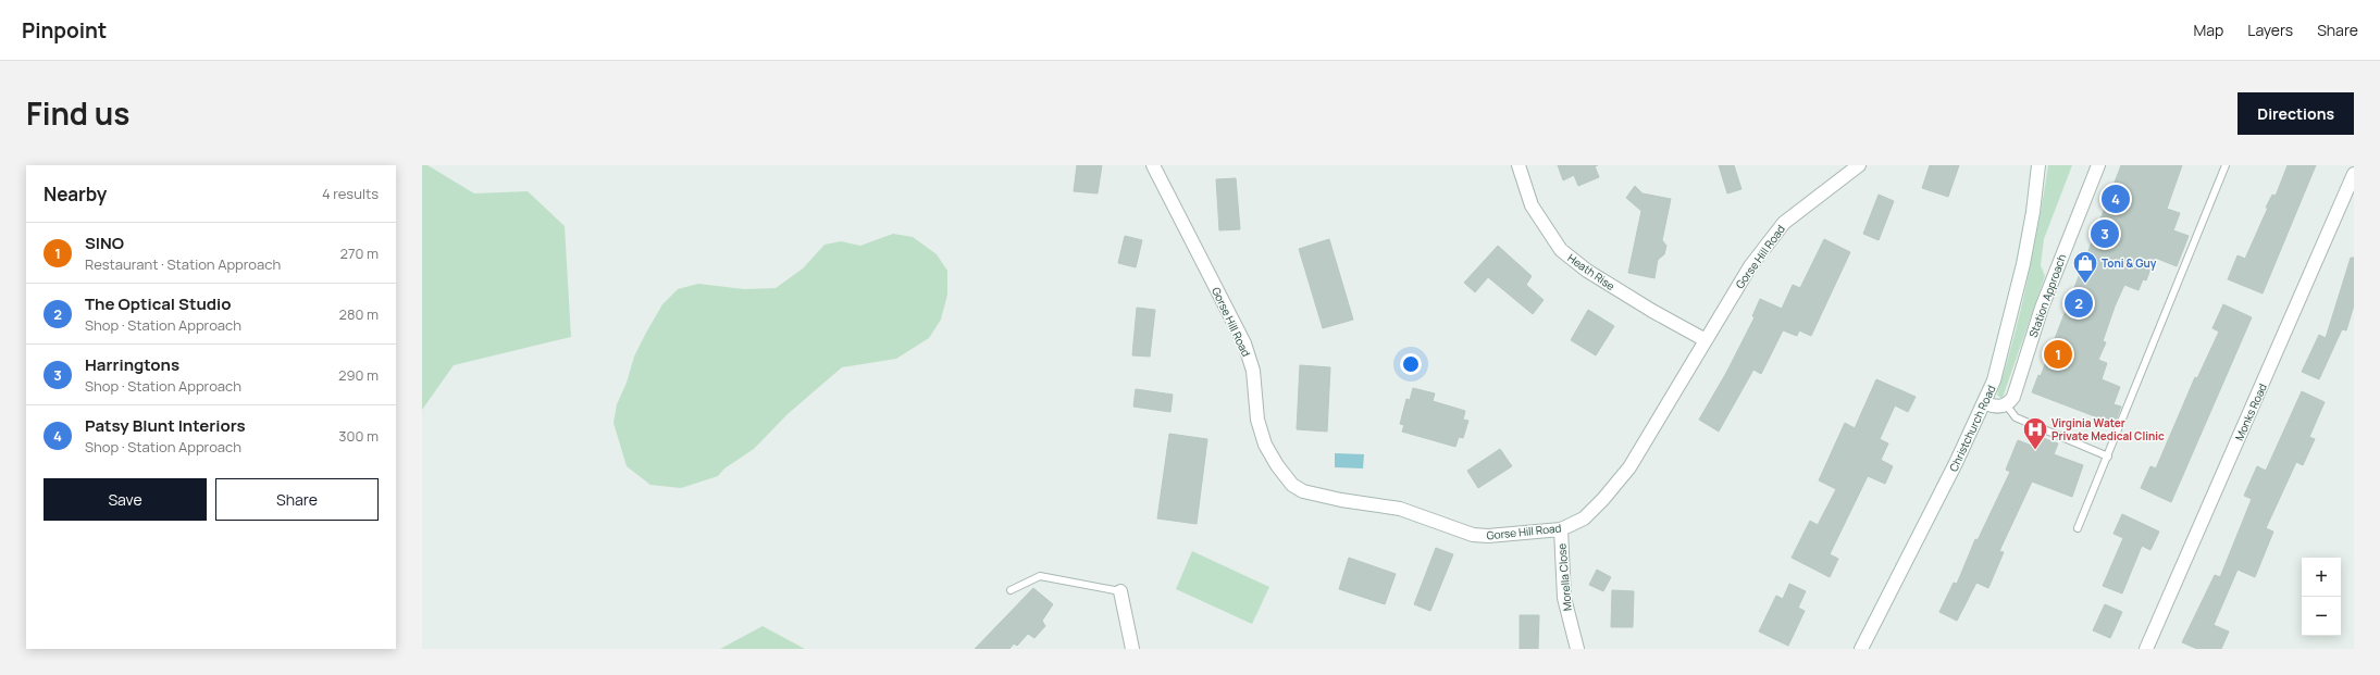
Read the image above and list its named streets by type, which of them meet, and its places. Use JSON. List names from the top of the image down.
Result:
{
  "streets": {
    "street": [
      "Gorse Hill Road",
      "Heath Rise",
      "Station Approach",
      "Monks Road",
      "Christchurch Road",
      "Morella Close"
    ]
  },
  "crossings": [
    ["Gorse Hill Road", "Heath Rise"],
    ["Gorse Hill Road", "Morella Close"]
  ],
  "places": {
    "shop": ["Toni & Guy"],
    "hospital": ["Virginia Water Private Medical Clinic"]
  },
  "page": {
    "header": "Pinpoint",
    "nav": ["Map", "Layers", "Share"],
    "title": "Find us",
    "buttons": [
      "Directions",
      ["Save", "Share"]
    ],
    "heading": ["Nearby", "4 results"],
    "pins": [
      "4",
      "3",
      "2",
      "1"
    ],
    "list": [
      {
        "mark": "1",
        "name": "SINO",
        "note": "Restaurant · Station Approach",
        "value": "270 m"
      },
      {
        "mark": "2",
        "name": "The Optical Studio",
        "note": "Shop · Station Approach",
        "value": "280 m"
      },
      {
        "mark": "3",
        "name": "Harringtons",
        "note": "Shop · Station Approach",
        "value": "290 m"
      },
      {
        "mark": "4",
        "name": "Patsy Blunt Interiors",
        "note": "Shop · Station Approach",
        "value": "300 m"
      }
    ],
    "map_buttons": ["+", "−"]
  }
}
